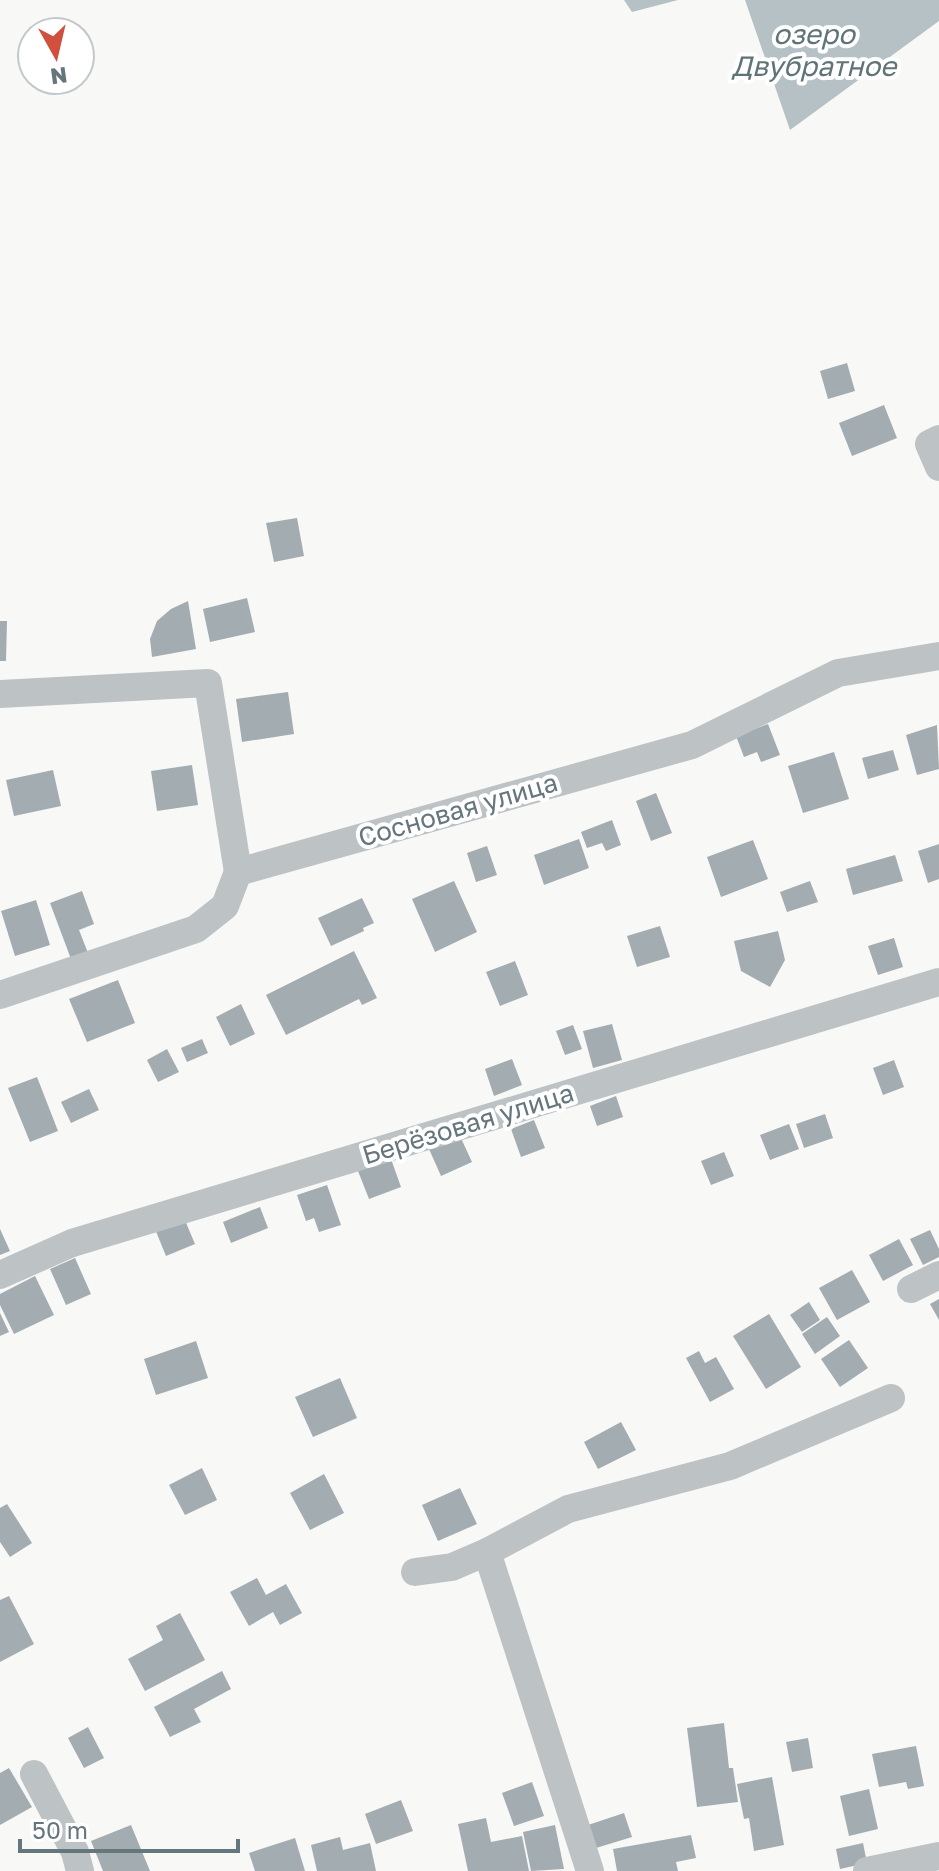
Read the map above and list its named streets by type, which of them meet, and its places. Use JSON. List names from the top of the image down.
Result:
{
  "streets": {
    "street": ["Сосновая улица", "Берёзовая улица"]
  },
  "water": ["озеро Двубратное"],
  "scale_bar": "50 m",
  "north": "bottom"
}
